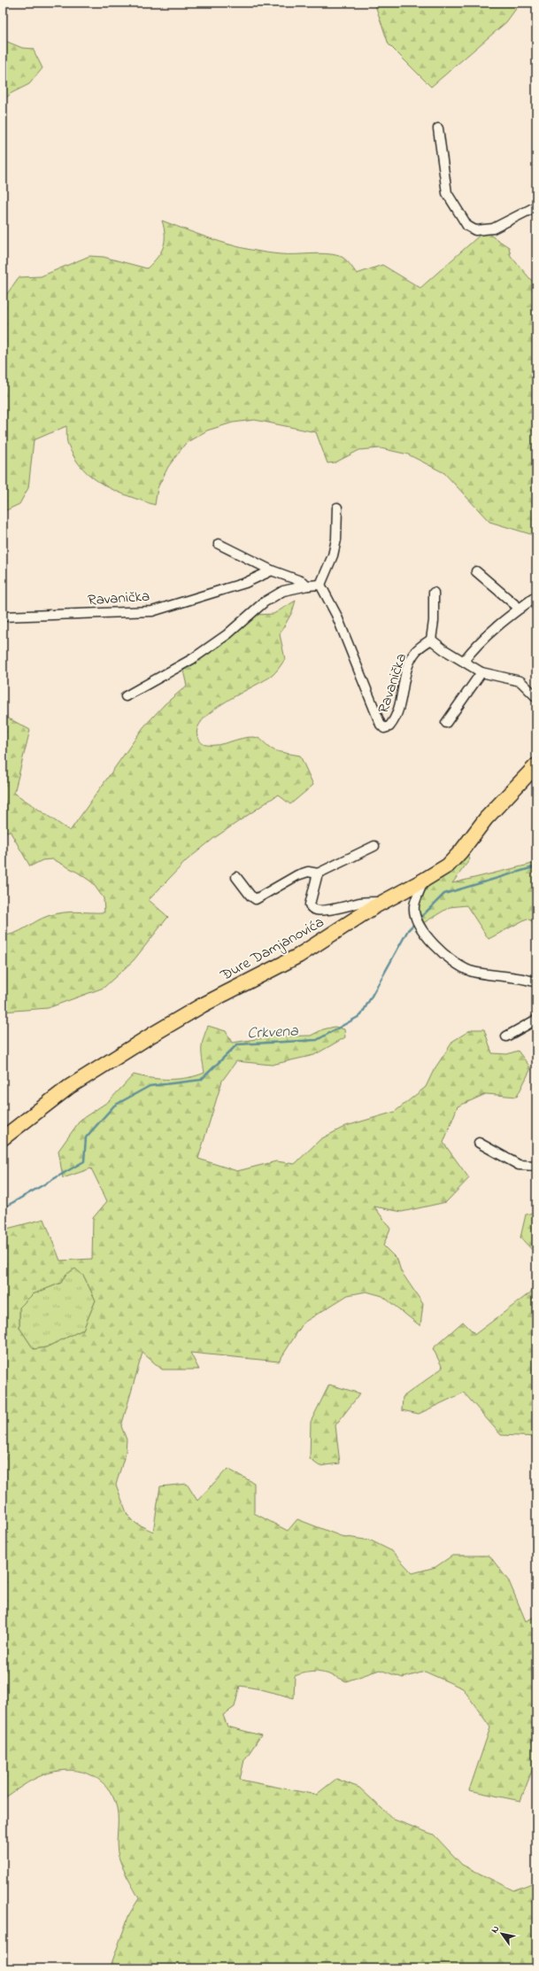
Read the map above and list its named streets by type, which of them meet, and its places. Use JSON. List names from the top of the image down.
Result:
{
  "streets": {
    "main road": ["Đure Damjanovića"],
    "street": ["Ravanička"]
  },
  "water": ["Crkvena"],
  "north": "top left"
}
